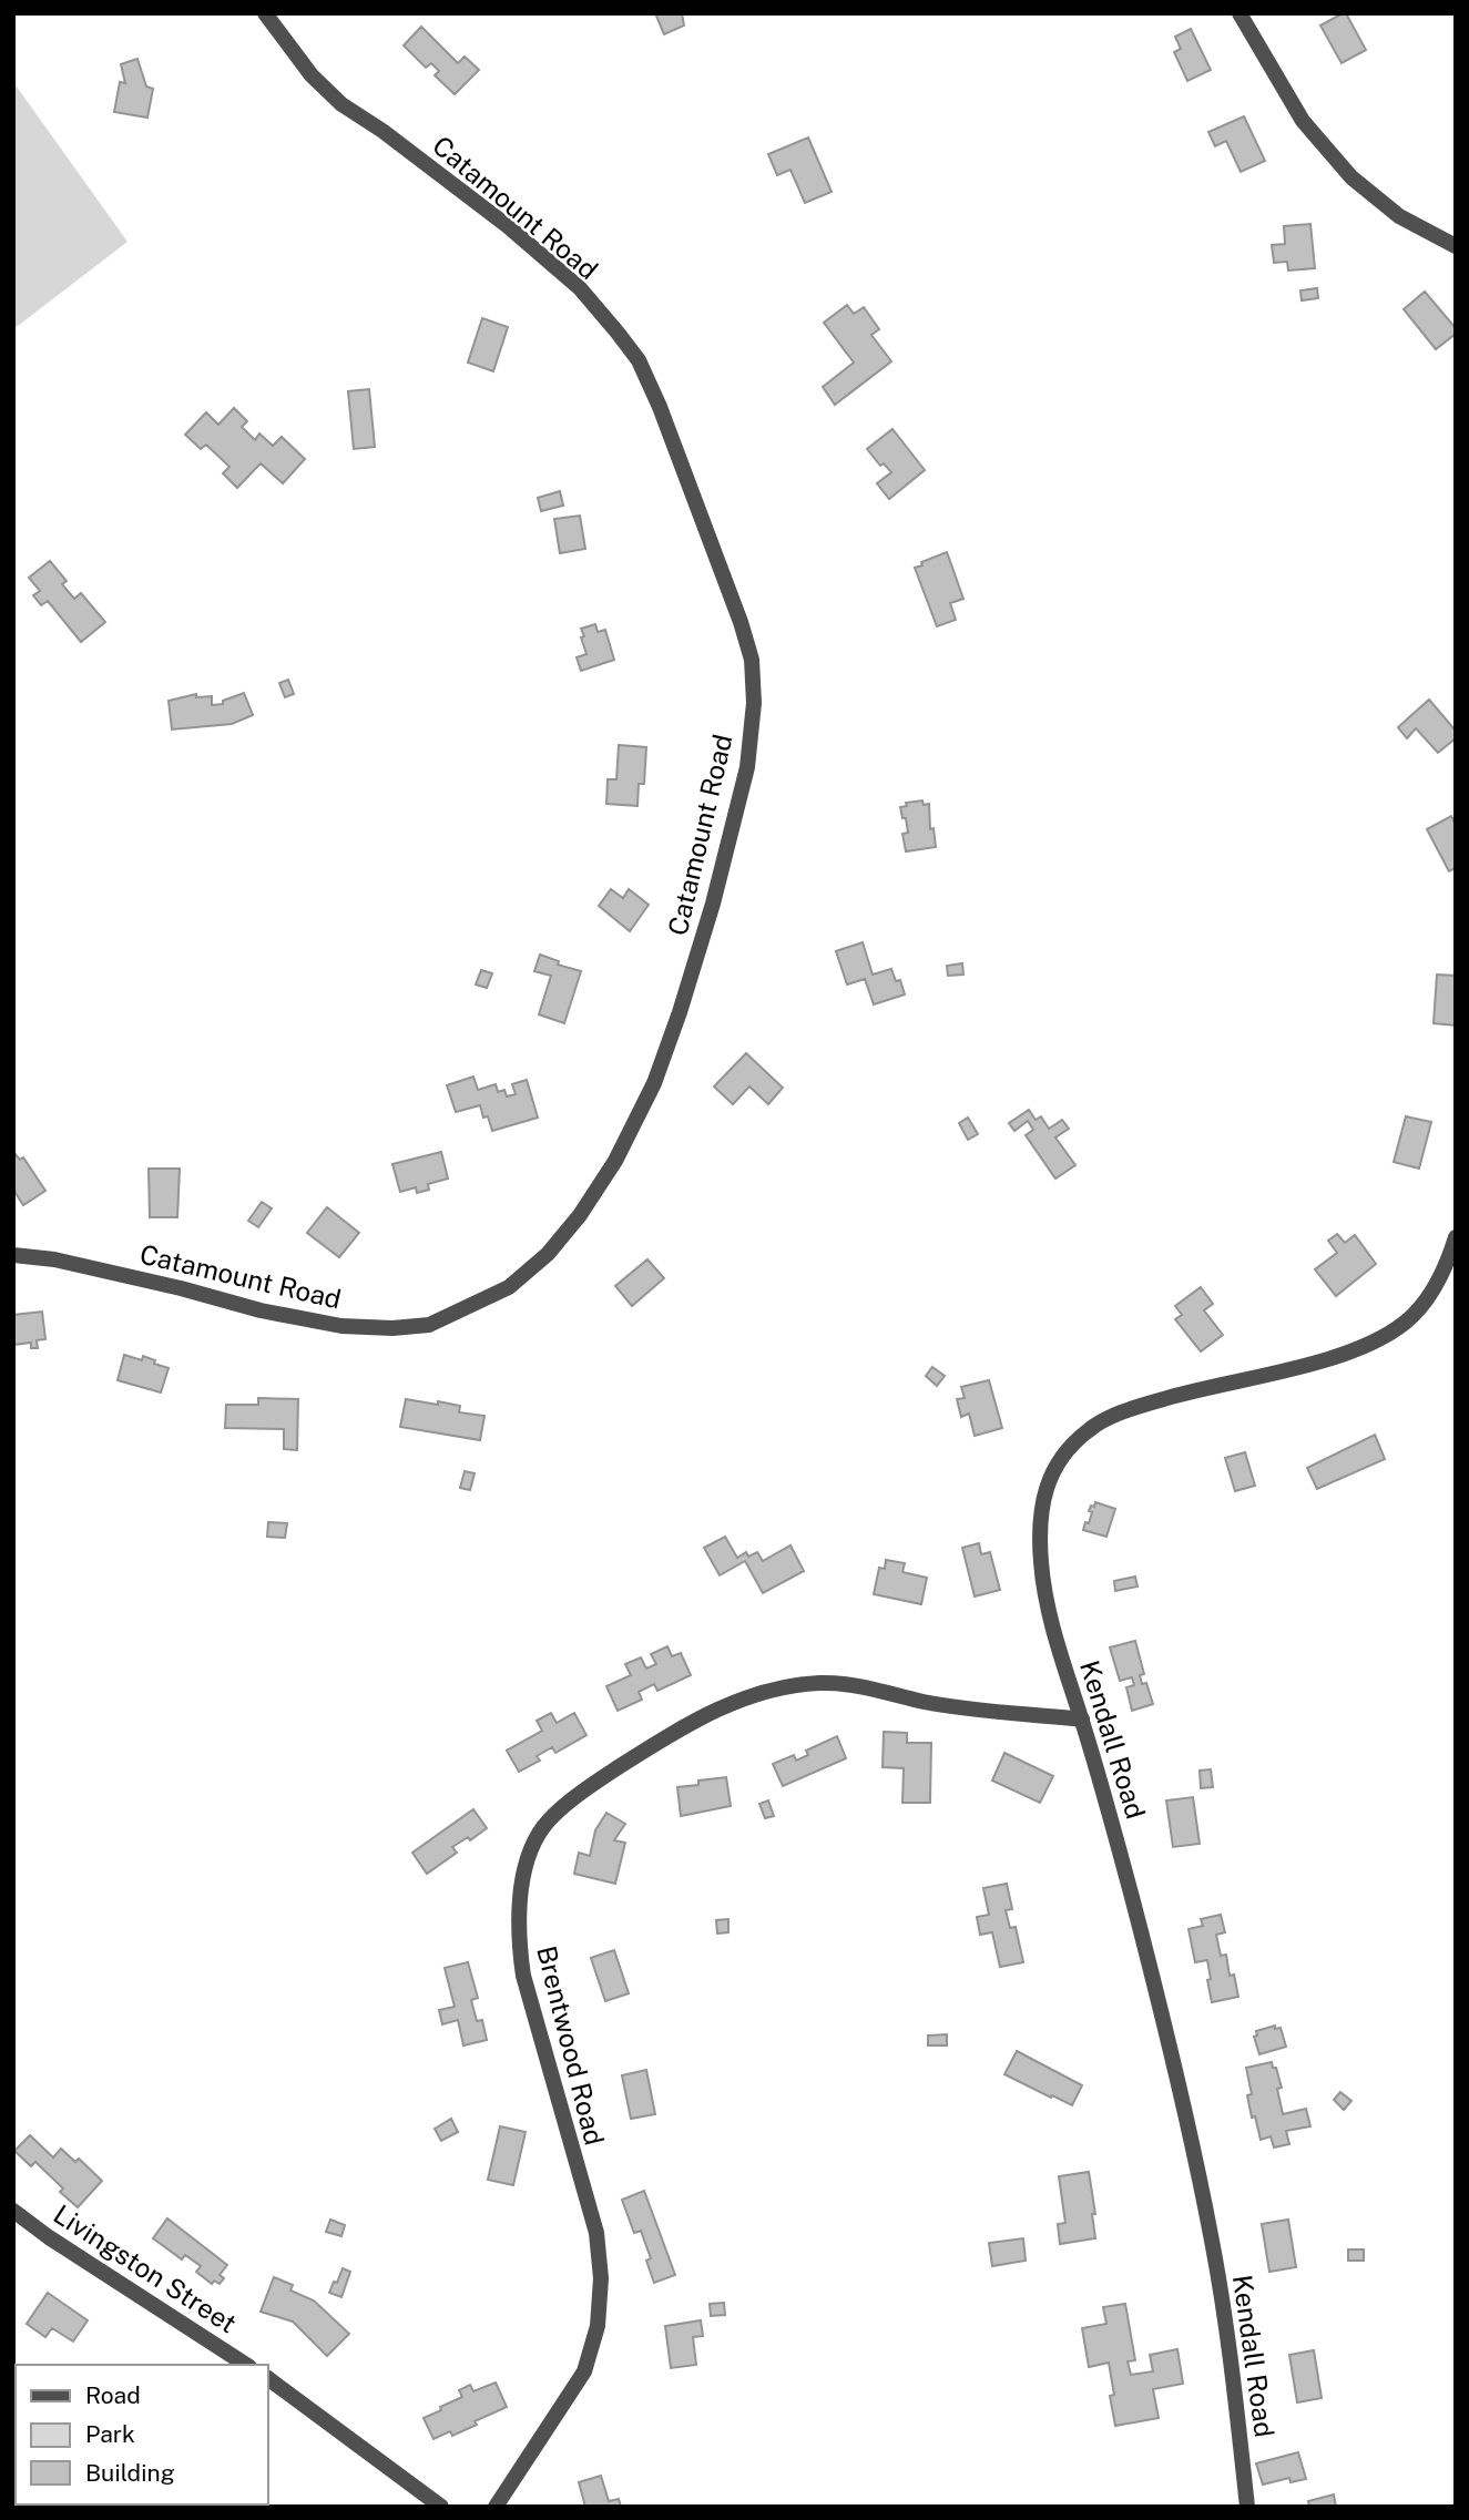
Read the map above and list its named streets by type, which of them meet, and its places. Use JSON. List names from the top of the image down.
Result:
{
  "streets": {
    "street": [
      "Catamount Road",
      "Kendall Road",
      "Brentwood Road",
      "Livingston Street"
    ]
  },
  "crossings": [
    ["Kendall Road", "Brentwood Road"]
  ],
  "legend": ["Road", "Park", "Building"]
}
